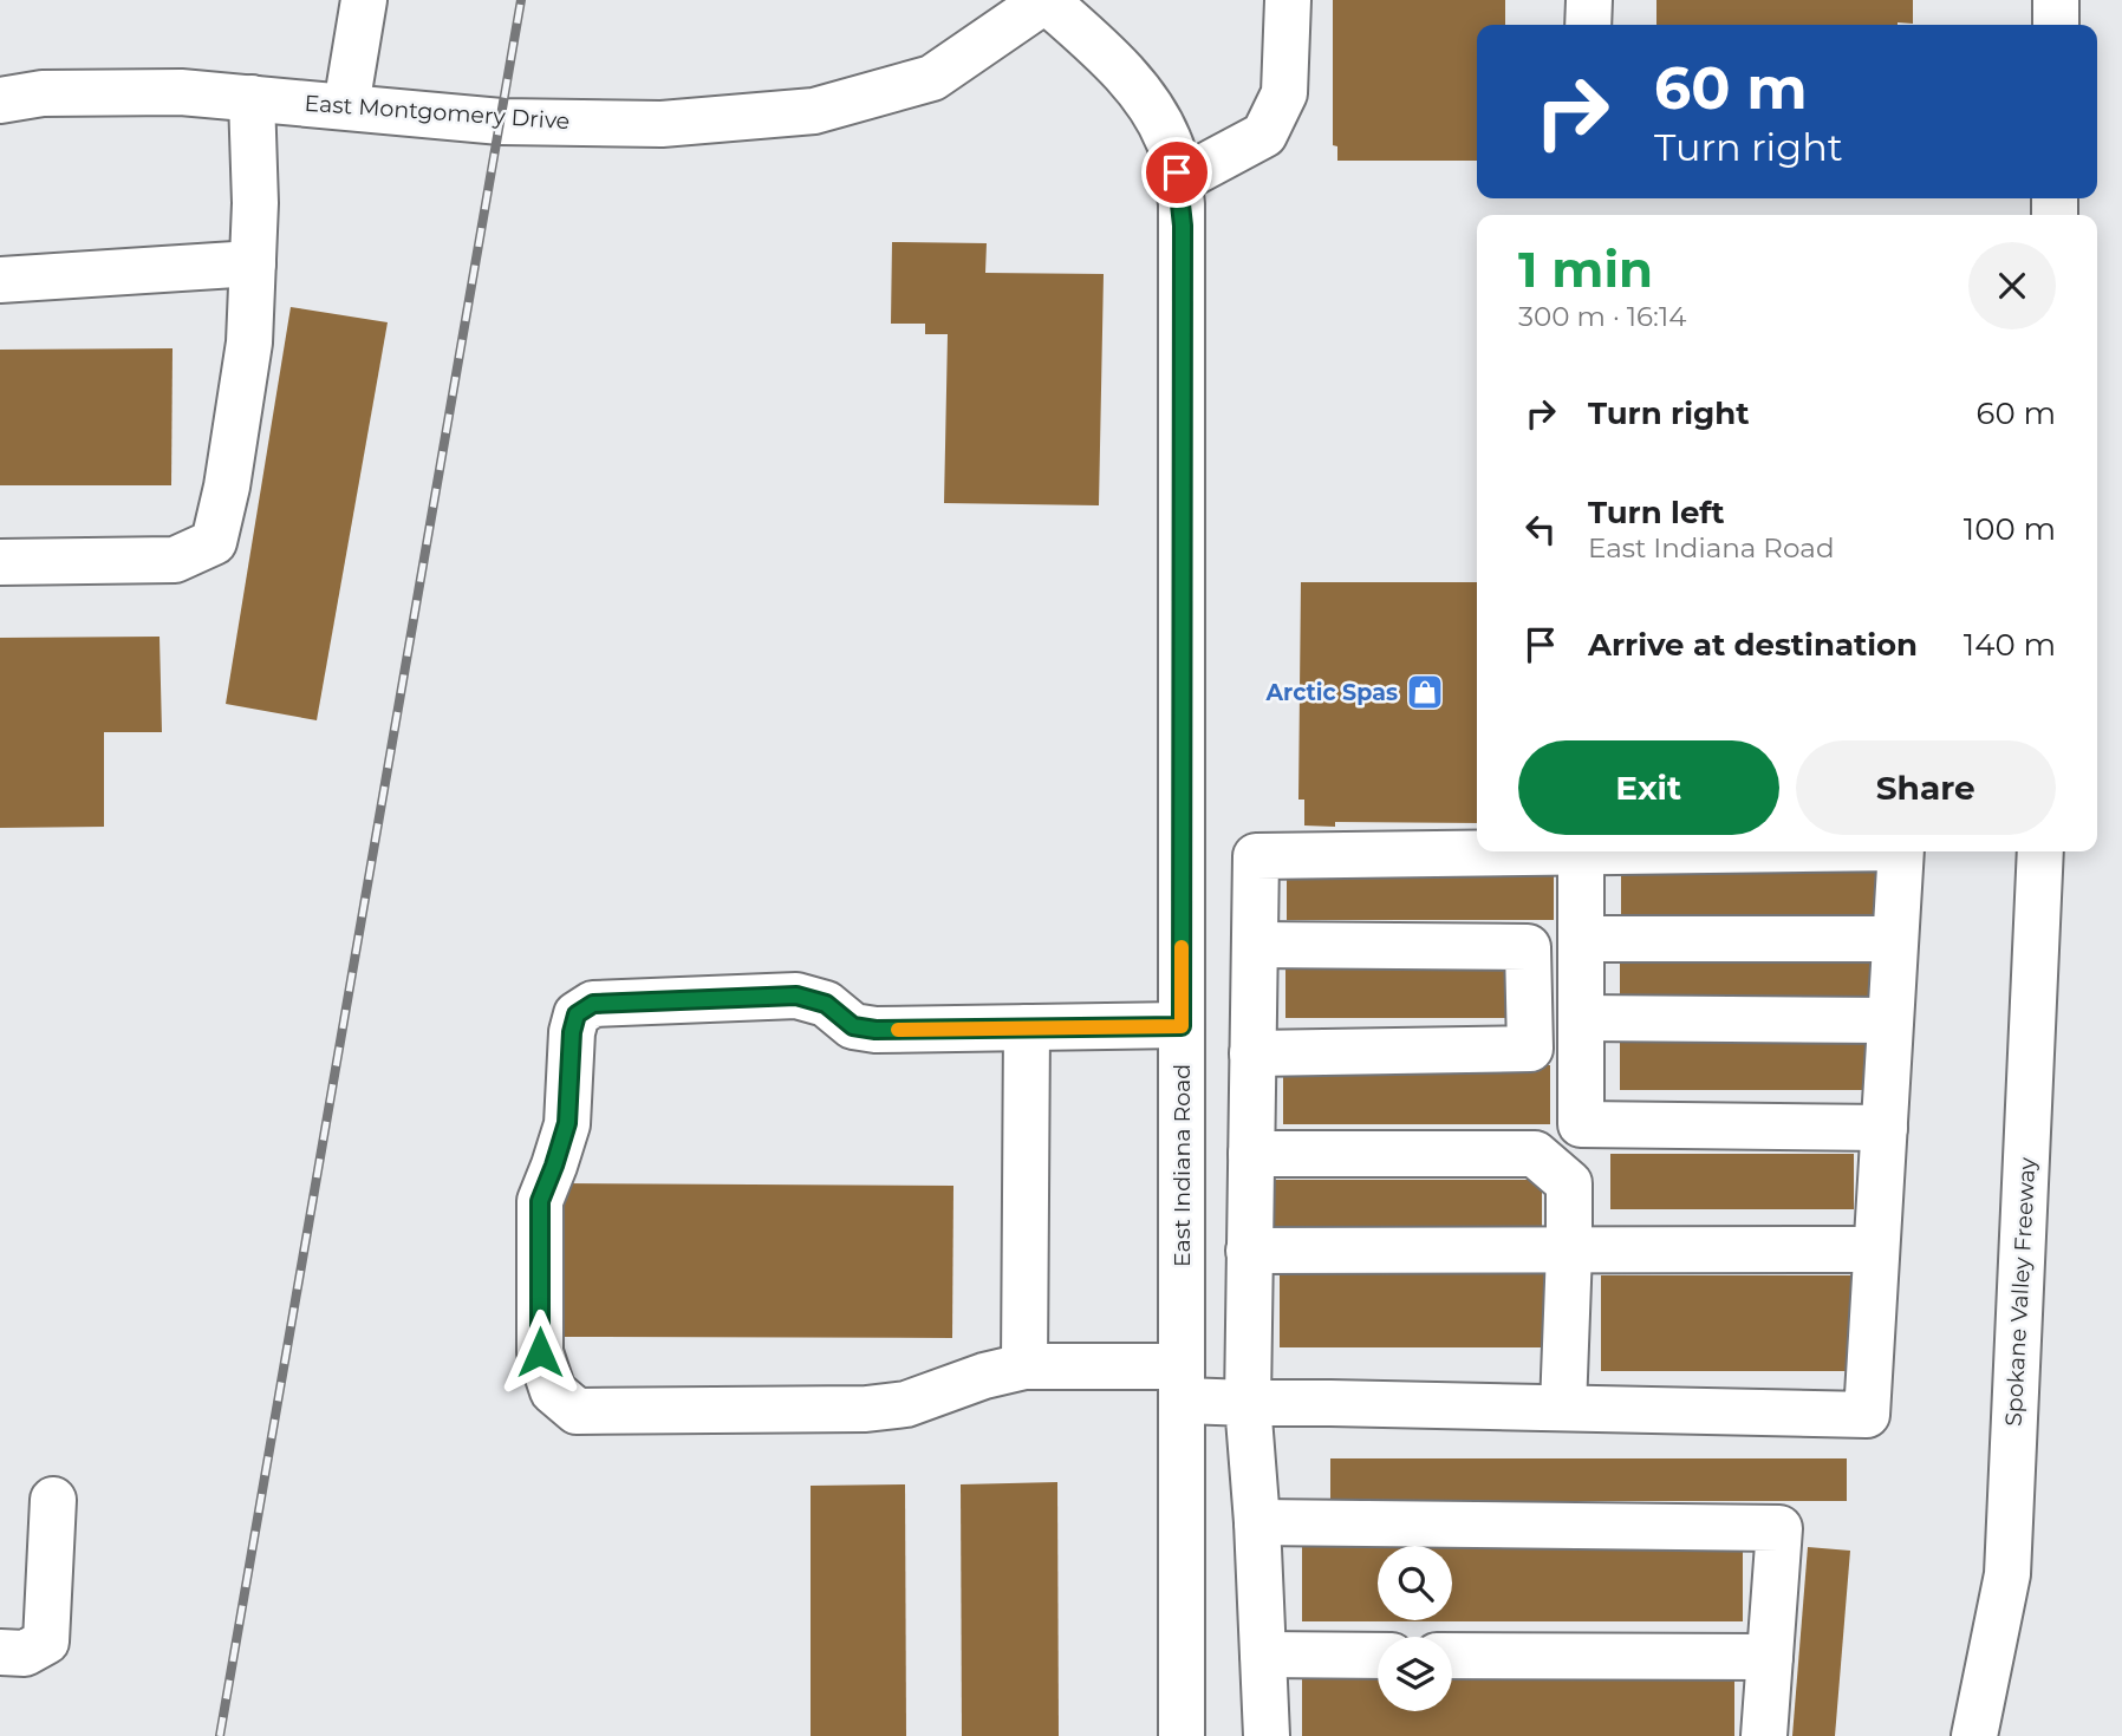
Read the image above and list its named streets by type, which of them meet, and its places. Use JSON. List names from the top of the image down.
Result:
{
  "streets": {
    "main road": ["East Montgomery Drive", "East Indiana Road", "Spokane Valley Freeway"]
  },
  "crossings": [
    ["East Montgomery Drive", "East Indiana Road"]
  ],
  "places": {
    "shop": ["Arctic Spas"]
  },
  "page": {
    "turn": ["60 m", "Turn right"],
    "heading": ["1 min", "300 m · 16:14"],
    "list": [
      {
        "name": "Turn right",
        "value": "60 m"
      },
      {
        "name": "Turn left",
        "note": "East Indiana Road",
        "value": "100 m"
      },
      {
        "name": "Arrive at destination",
        "value": "140 m"
      }
    ],
    "buttons": ["Exit", "Share"]
  }
}
